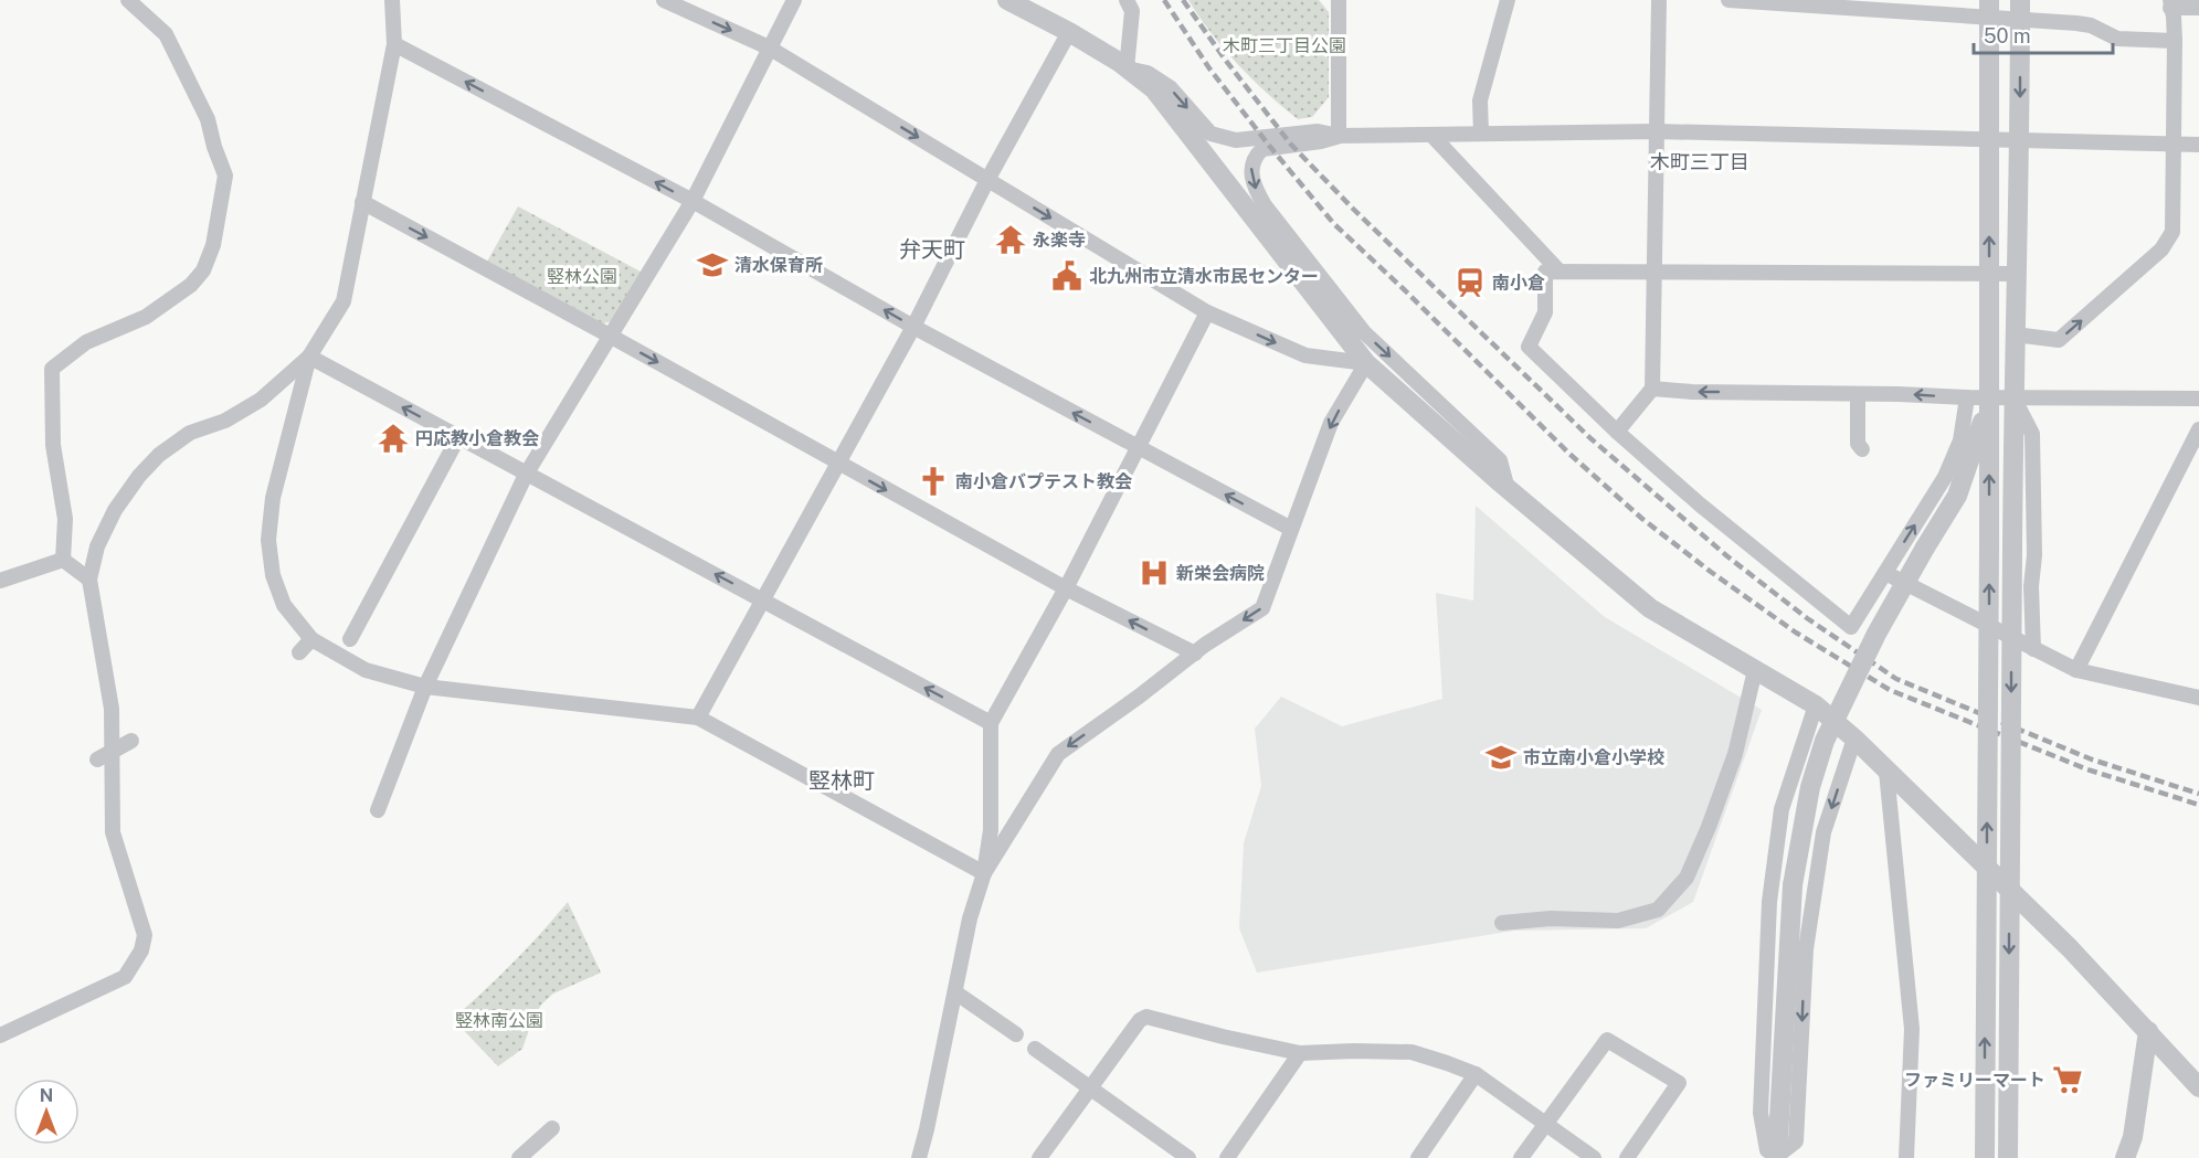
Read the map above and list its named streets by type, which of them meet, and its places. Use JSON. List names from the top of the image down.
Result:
{
  "districts": ["木町三丁目", "弁天町", "竪林町"],
  "parks": ["木町三丁目公園", "竪林公園", "竪林南公園"],
  "places": {
    "temple": ["永楽寺", "円応教小倉教会"],
    "school or university": ["清水保育所", "市立南小倉小学校"],
    "public building": ["北九州市立清水市民センター"],
    "station": ["南小倉"],
    "church": ["南小倉バプテスト教会"],
    "hospital": ["新栄会病院"],
    "supermarket": ["ファミリーマート"]
  },
  "scale_bar": "50 m",
  "north": "top"
}
